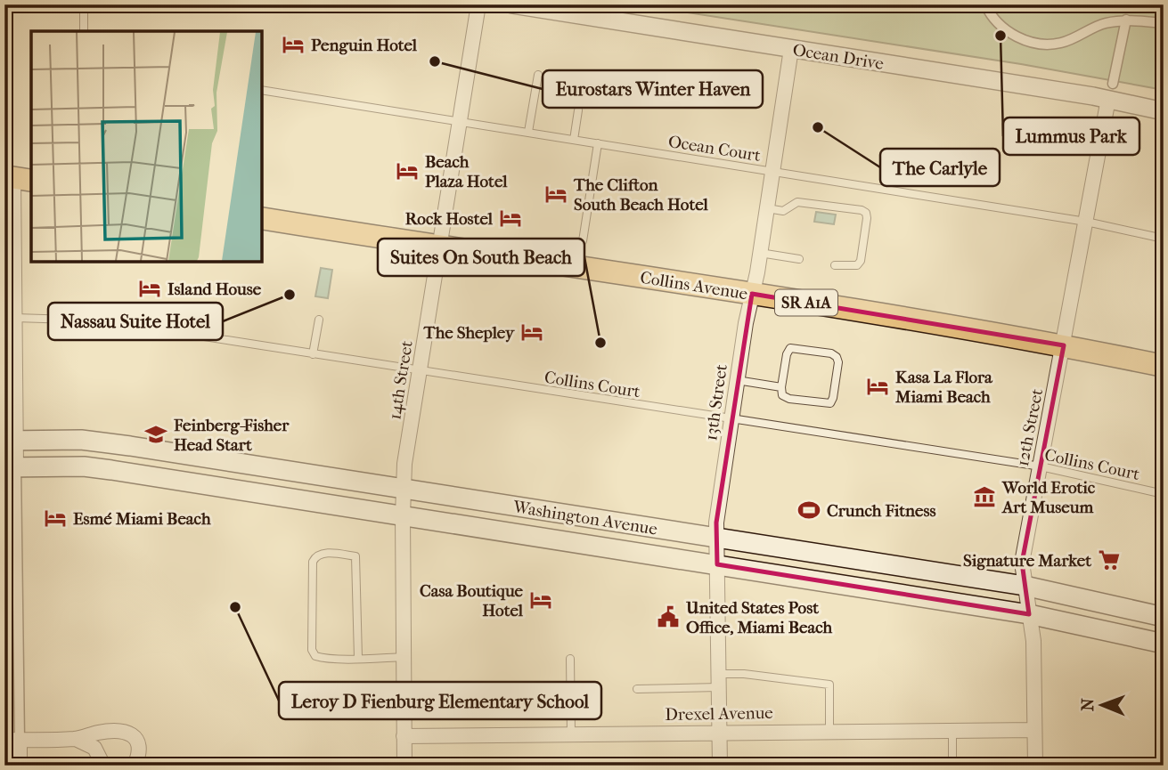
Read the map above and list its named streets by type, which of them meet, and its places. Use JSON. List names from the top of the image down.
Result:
{
  "streets": {
    "main road": ["Collins Avenue", "SR A1A", "Washington Avenue"],
    "street": [
      "Ocean Drive",
      "14th Street",
      "13th Street",
      "12th Street",
      "Drexel Avenue"
    ],
    "lane": ["Ocean Court", "Collins Court"]
  },
  "crossings": [
    ["Ocean Drive", "13th Street"],
    ["Ocean Drive", "12th Street"],
    ["Ocean Court", "14th Street"],
    ["Ocean Court", "13th Street"],
    ["Ocean Court", "12th Street"],
    ["Collins Avenue", "14th Street"],
    ["Collins Avenue", "13th Street"],
    ["Collins Avenue", "12th Street"],
    ["14th Street", "Collins Court"],
    ["14th Street", "Washington Avenue"],
    ["14th Street", "Drexel Avenue"],
    ["Collins Court", "13th Street"],
    ["Collins Court", "12th Street"],
    ["13th Street", "Washington Avenue"],
    ["13th Street", "Drexel Avenue"],
    ["12th Street", "Washington Avenue"],
    ["12th Street", "Drexel Avenue"]
  ],
  "places": {
    "other": [
      "Lummus Park",
      "Eurostars Winter Haven",
      "The Carlyle",
      "Nassau Suite Hotel",
      "Suites On South Beach",
      "Leroy D Fienburg Elementary School"
    ],
    "hotel": [
      "Penguin Hotel",
      "Beach Plaza Hotel",
      "The Clifton South Beach Hotel",
      "Rock Hostel",
      "Island House",
      "The Shepley",
      "Kasa La Flora Miami Beach",
      "Esmé Miami Beach",
      "Casa Boutique Hotel"
    ],
    "school or university": ["Feinberg-Fisher Head Start"],
    "museum": ["World Erotic Art Museum"],
    "sports": ["Crunch Fitness"],
    "supermarket": ["Signature Market"],
    "public building": ["United States Post Office, Miami Beach"]
  },
  "north": "left"
}
